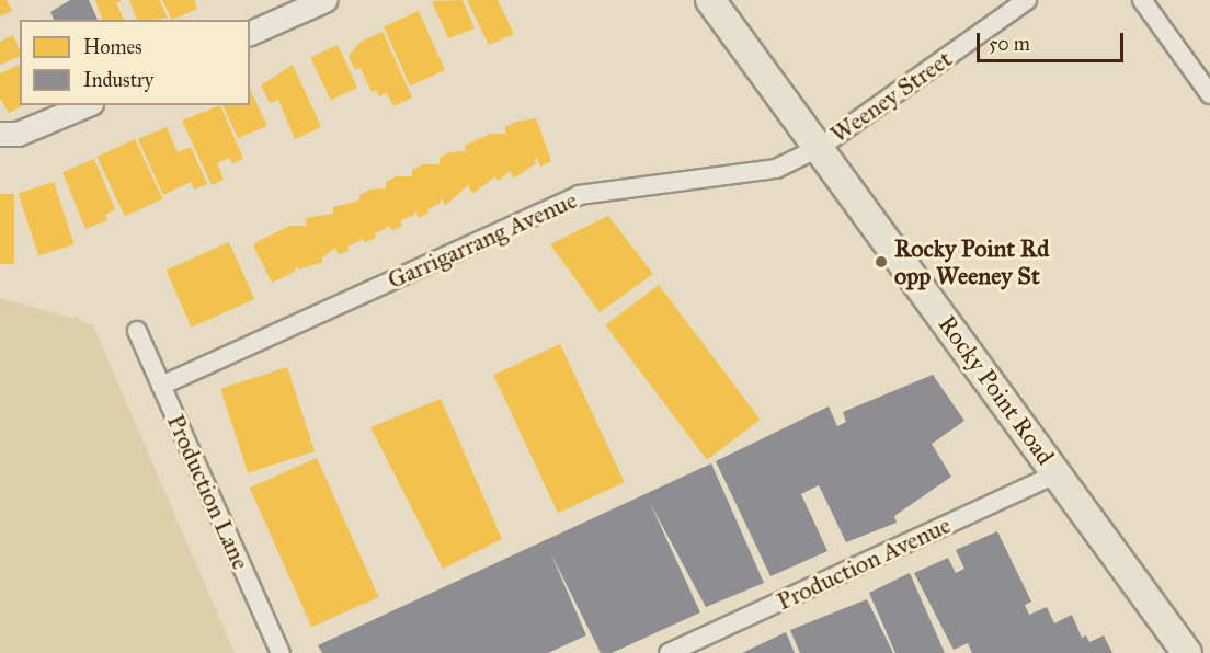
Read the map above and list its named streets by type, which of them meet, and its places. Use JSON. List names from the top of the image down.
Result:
{
  "streets": {
    "main road": ["Rocky Point Road"],
    "street": [
      "Weeney Street",
      "Garrigarrang Avenue",
      "Production Lane",
      "Production Avenue"
    ]
  },
  "crossings": [
    ["Weeney Street", "Garrigarrang Avenue"],
    ["Weeney Street", "Rocky Point Road"],
    ["Garrigarrang Avenue", "Rocky Point Road"],
    ["Garrigarrang Avenue", "Production Lane"],
    ["Rocky Point Road", "Production Avenue"]
  ],
  "places": ["Rocky Point Rd opp Weeney St"],
  "legend": ["Homes", "Industry"],
  "scale_bar": "50 m"
}
